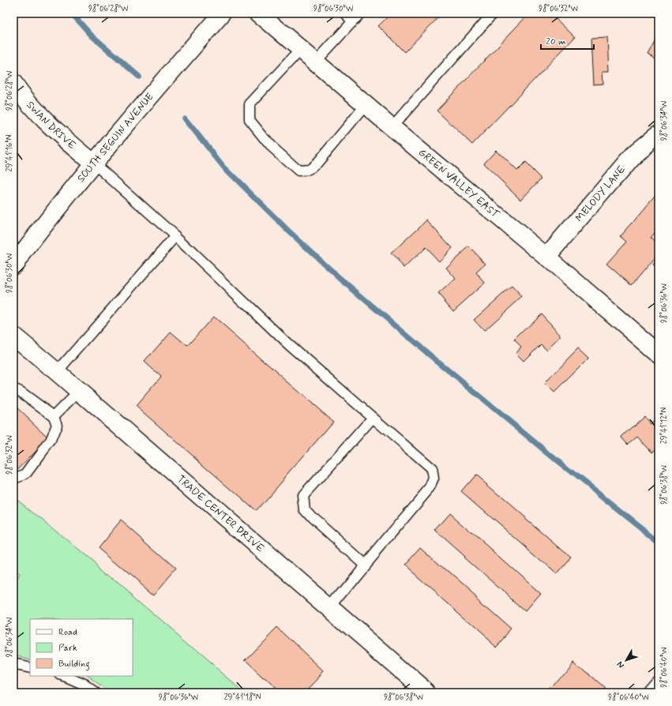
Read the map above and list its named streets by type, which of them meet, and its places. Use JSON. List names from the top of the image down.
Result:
{
  "streets": {
    "street": [
      "SWAN DRIVE",
      "SOUTH SEGUIN AVENUE",
      "GREEN VALLEY EAST",
      "MELODY LANE",
      "TRADE CENTER DRIVE"
    ]
  },
  "crossings": [
    ["SWAN DRIVE", "SOUTH SEGUIN AVENUE"],
    ["GREEN VALLEY EAST", "MELODY LANE"]
  ],
  "legend": ["Road", "Park", "Building"],
  "scale_bar": "20 m",
  "north": "bottom left",
  "coordinates": [
    "98°06'28\"W",
    "98°06'30\"W",
    "98°06'32\"W",
    "98°06'34\"W",
    "29°41'16\"N",
    "98°06'36\"W",
    "29°41'12\"N",
    "98°06'38\"W",
    "98°06'40\"W",
    "29°41'18\"N"
  ]
}
